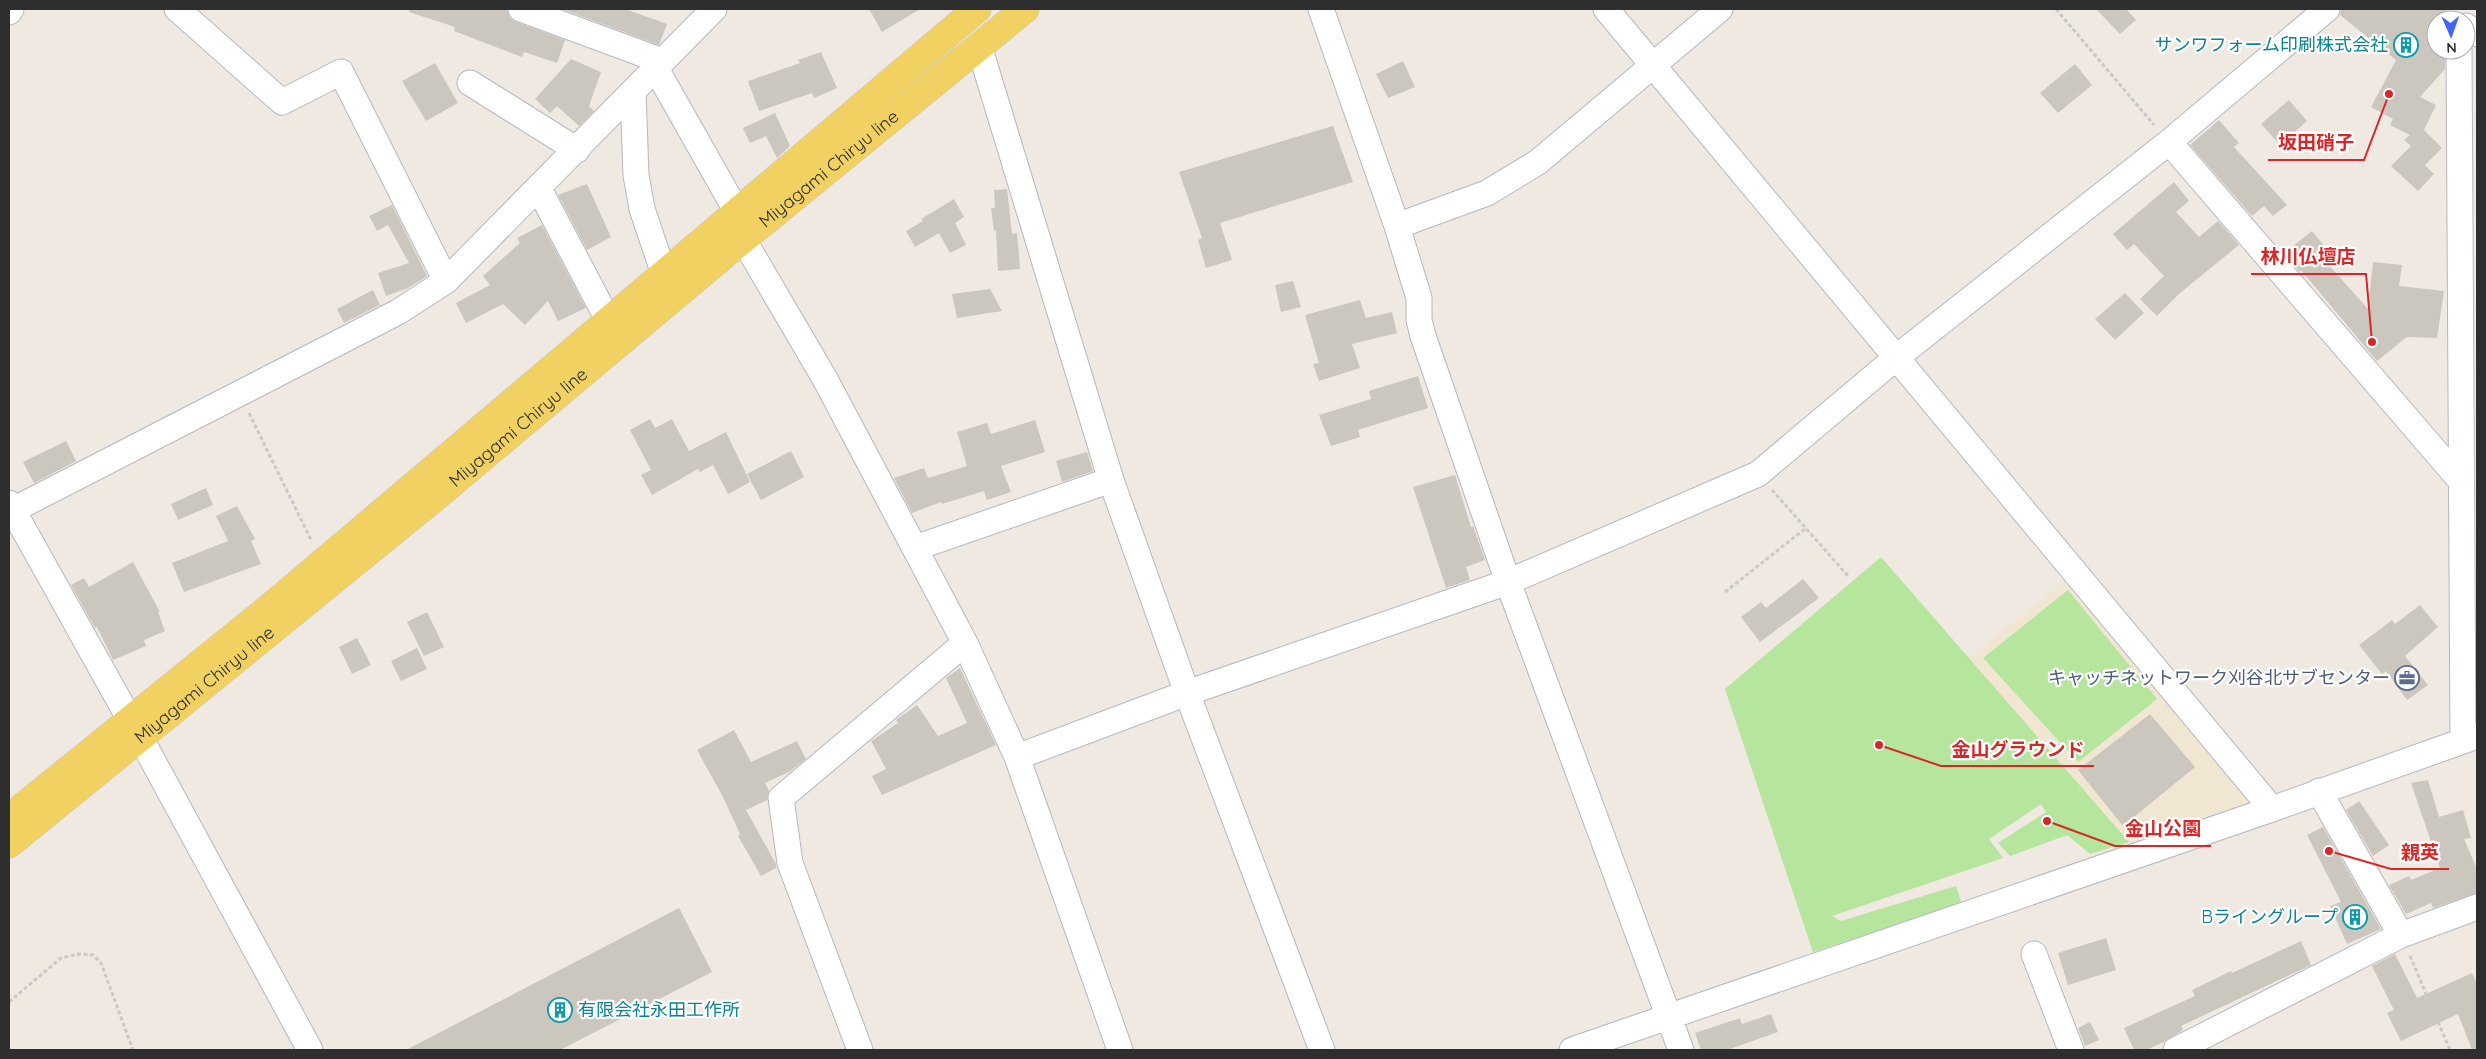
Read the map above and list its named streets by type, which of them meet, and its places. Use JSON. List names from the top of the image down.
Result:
{
  "streets": {
    "main road": ["Miyagami Chiryu line"]
  },
  "places": {
    "building": ["サンワフォーム印刷株式会社", "Bライングループ", "有限会社永田工作所"],
    "other": [
      "坂田硝子",
      "林川仏壇店",
      "金山グラウンド",
      "金山公園",
      "親英"
    ],
    "office": ["キャッチネットワーク刈谷北サブセンター"]
  },
  "north": "bottom"
}
